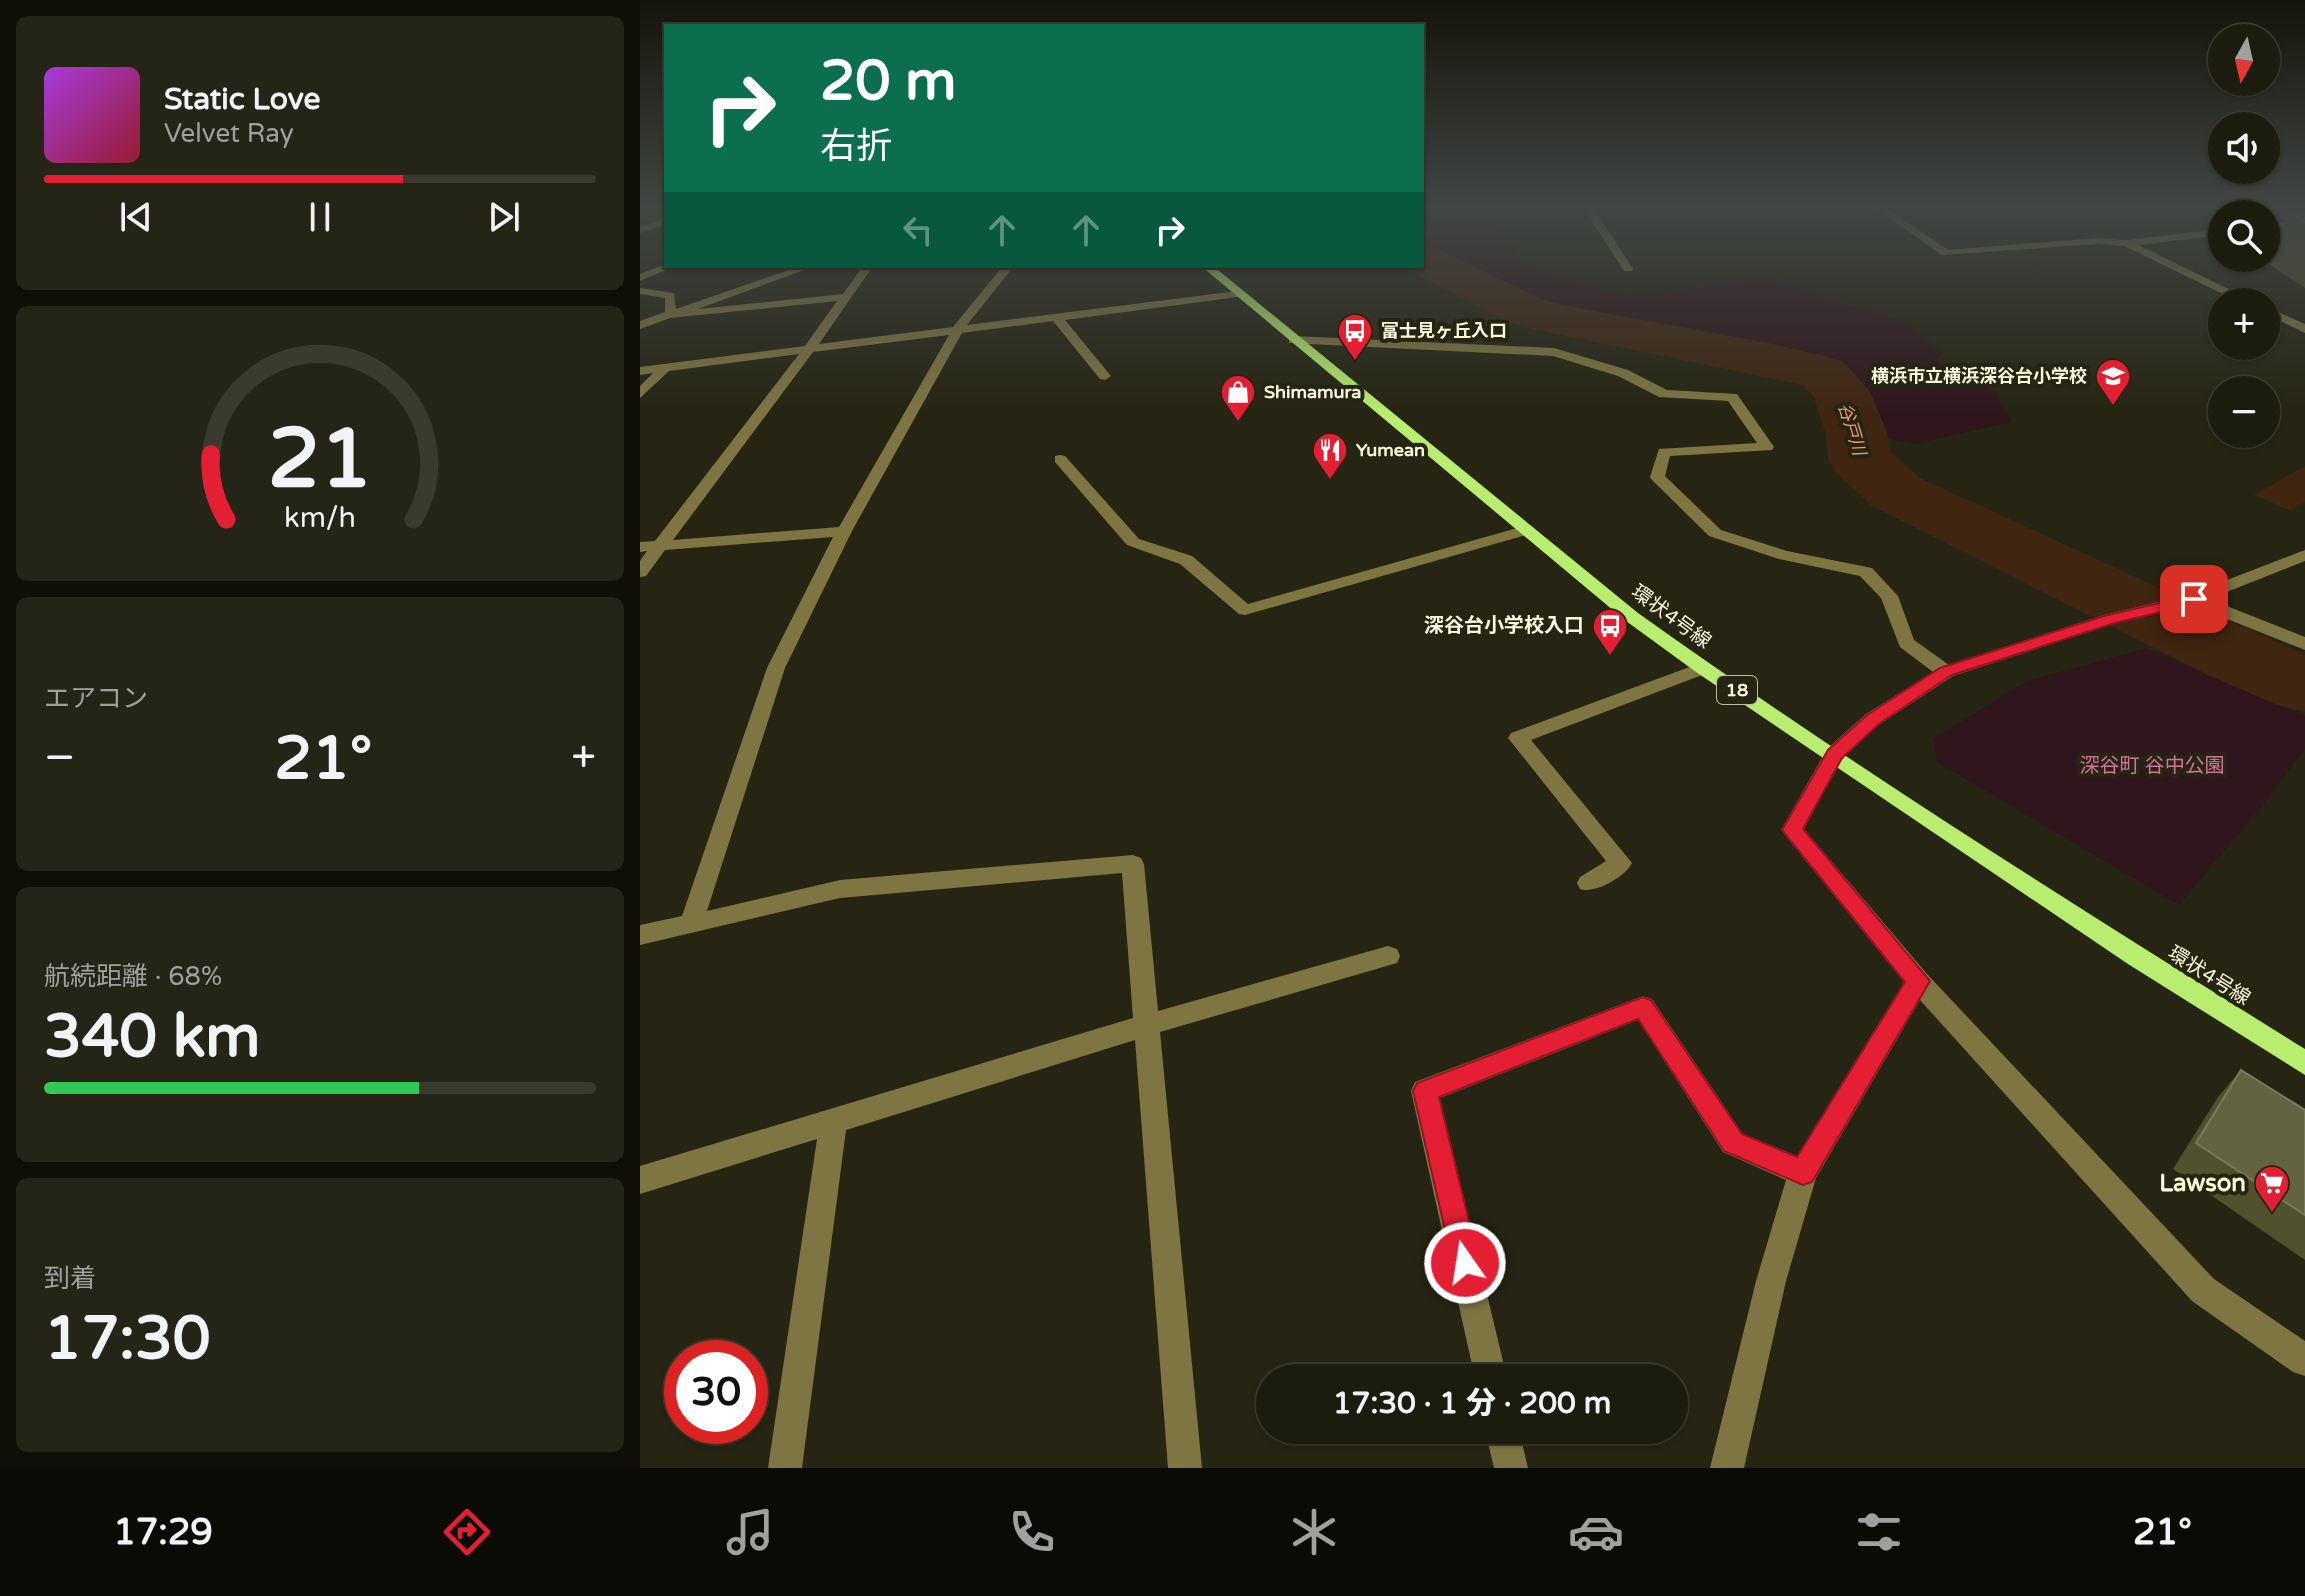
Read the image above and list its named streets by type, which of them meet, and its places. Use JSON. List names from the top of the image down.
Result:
{
  "streets": {
    "main road": ["環状4号線", "18"]
  },
  "water": ["谷戸川"],
  "parks": ["深谷町 谷中公園"],
  "places": {
    "bus stop": ["富士見ヶ丘入口", "深谷台小学校入口"],
    "school or university": ["横浜市立横浜深谷台小学校"],
    "shop": ["Shimamura"],
    "restaurant": ["Yumean"],
    "supermarket": ["Lawson"]
  },
  "north": "bottom",
  "page": {
    "map_buttons": ["+", "−"],
    "turn": ["20 m", "右折"],
    "song": ["Static Love", "Velvet Ray"],
    "tile": [
      "エアコン",
      ["航続距離 · 68%", "340 km"],
      ["到着", "17:30"]
    ],
    "heat": ["−", "21°", "+"],
    "limit": "30",
    "trip": "17:30 · 1 分 · 200 m",
    "tabs": ["17:29", "21°"],
    "gauge": ["21", "km/h"]
  }
}
